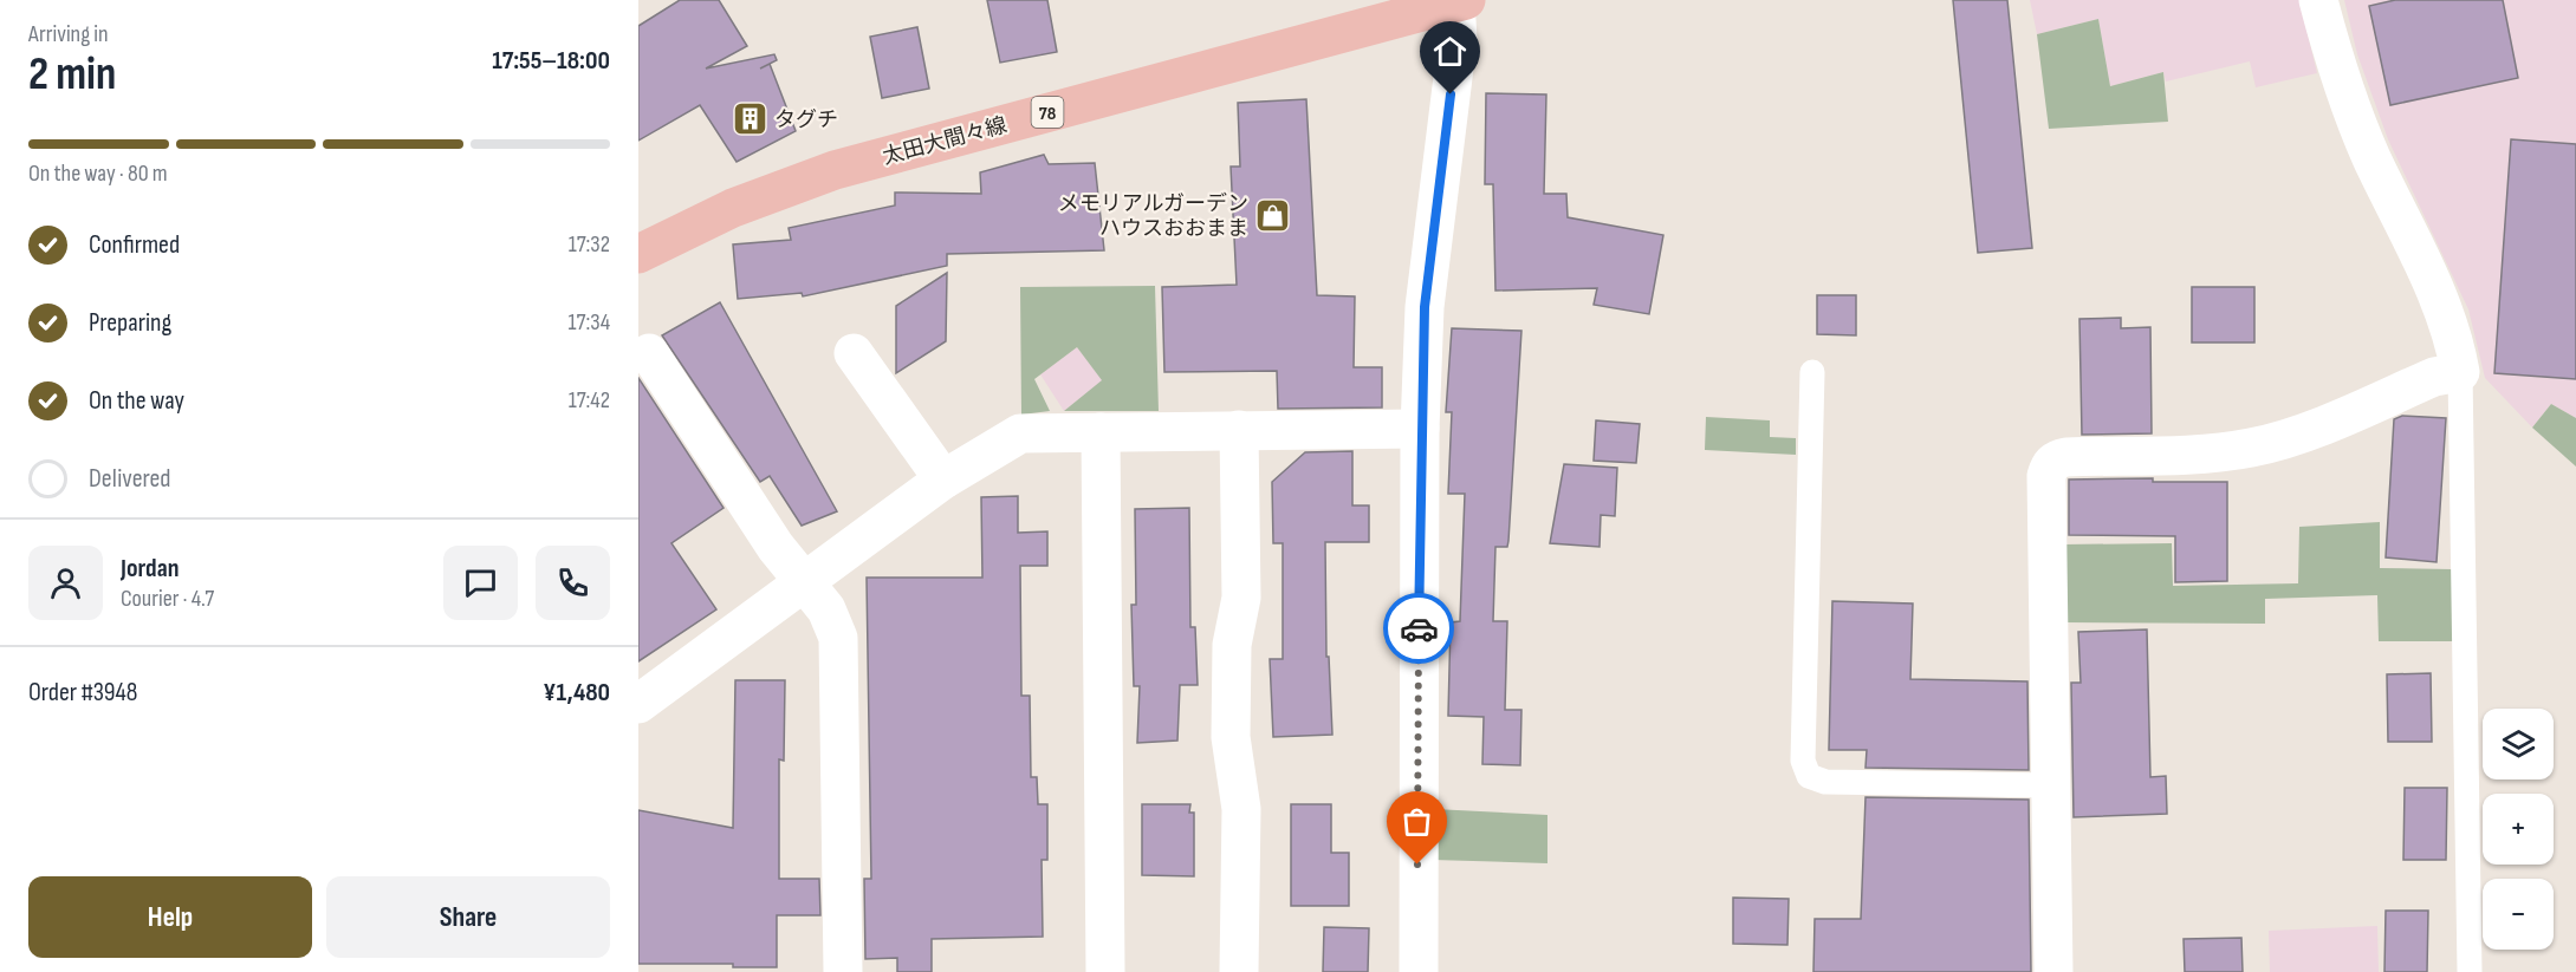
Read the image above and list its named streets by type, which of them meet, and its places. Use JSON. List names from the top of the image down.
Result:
{
  "streets": {
    "main road": ["78", "太田大間々線"]
  },
  "places": {
    "building": ["タグチ"],
    "shop": ["メモリアルガーデン ハウスおおまま"]
  },
  "page": {
    "heading": ["2 min", "Arriving in", "17:55–18:00"],
    "panel": [
      "Jordan",
      "Courier · 4.7",
      "Order #3948",
      "¥1,480"
    ],
    "bar": "On the way · 80 m",
    "list": [
      ["Confirmed", "17:32"],
      ["Preparing", "17:34"],
      ["On the way", "17:42"],
      "Delivered"
    ],
    "map_buttons": ["+", "−"],
    "buttons": ["Help", "Share"]
  }
}
